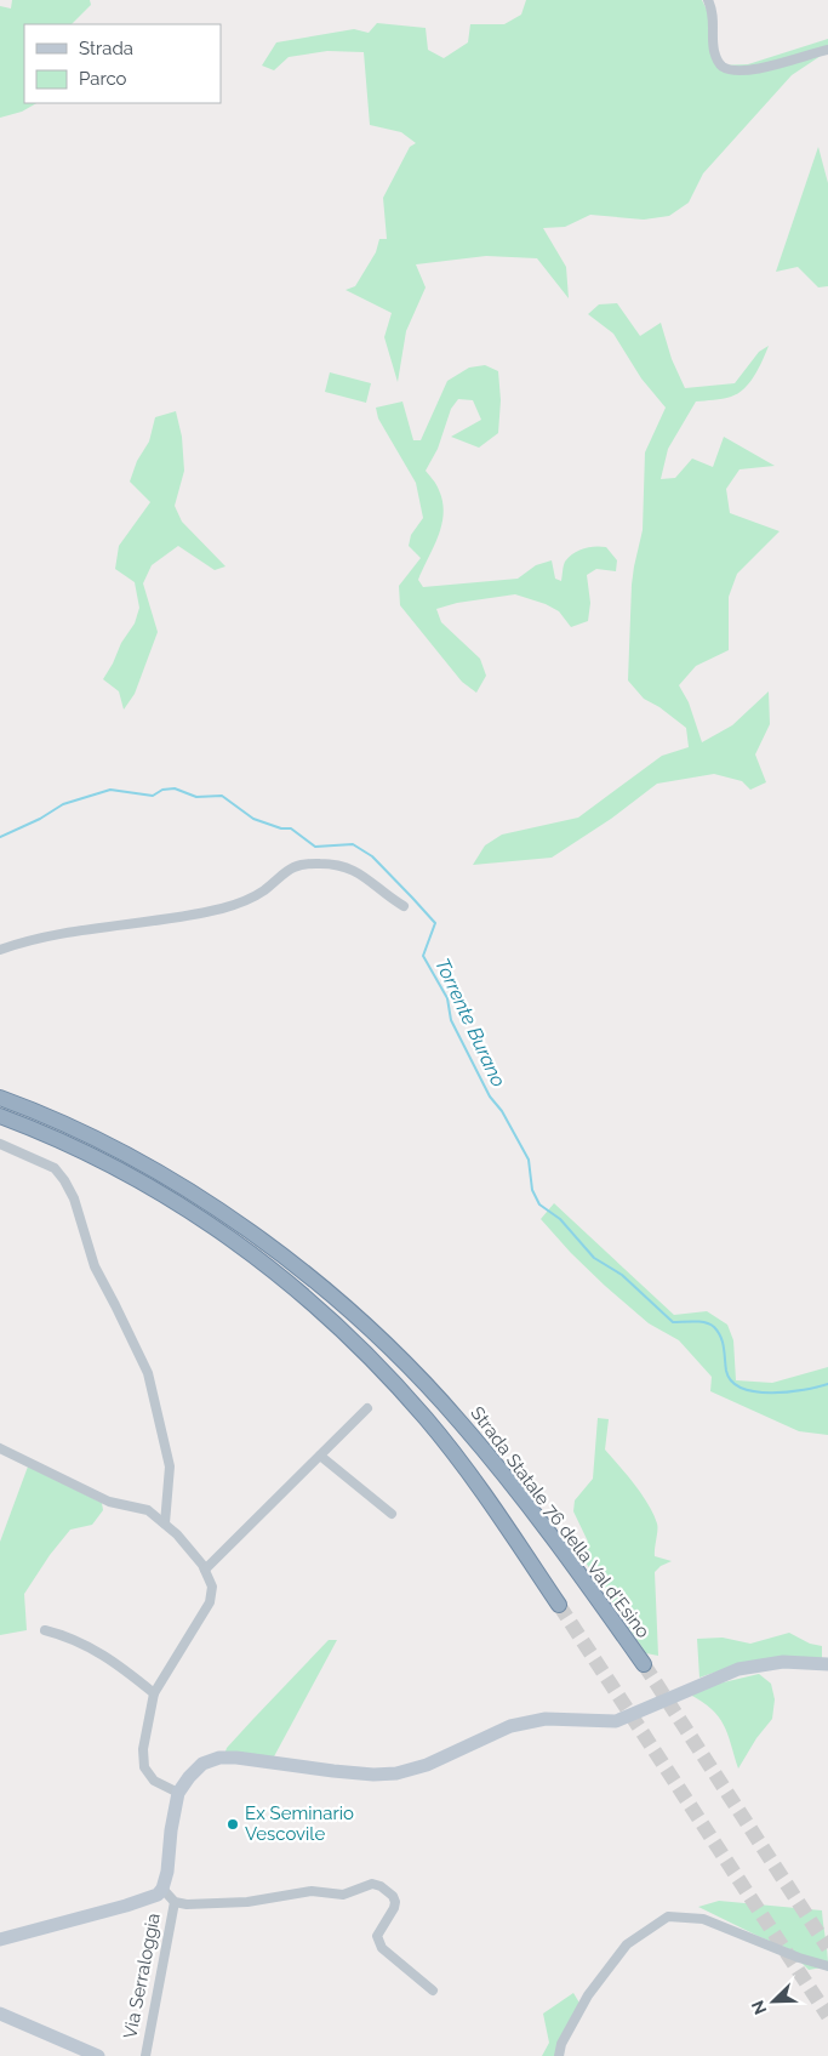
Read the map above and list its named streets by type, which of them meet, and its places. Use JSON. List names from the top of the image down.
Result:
{
  "streets": {
    "highway": ["Strada Statale 76 della Val d'Esino"],
    "main road": ["Via Serraloggia"]
  },
  "water": ["Torrente Burano"],
  "places": ["Ex Seminario Vescovile"],
  "legend": ["Strada", "Parco"],
  "north": "bottom left"
}
